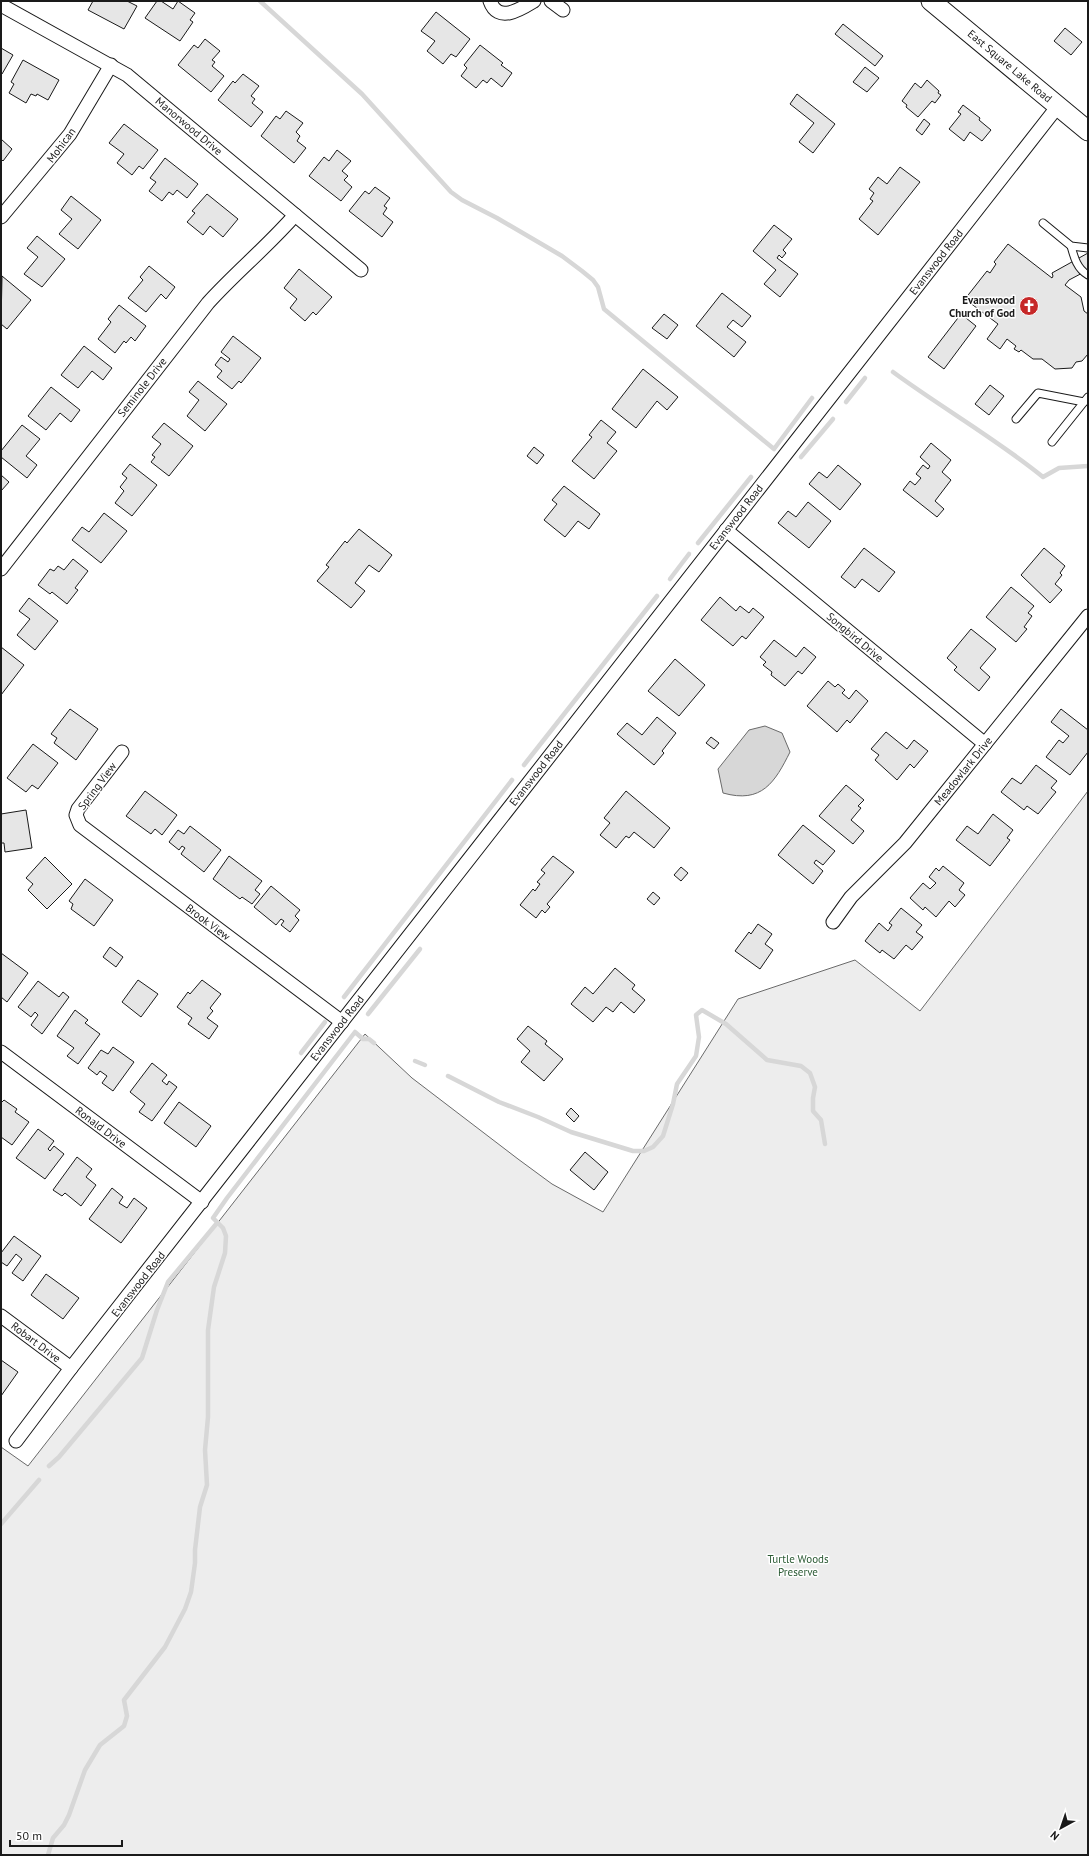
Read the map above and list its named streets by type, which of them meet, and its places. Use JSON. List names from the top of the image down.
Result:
{
  "streets": {
    "main road": ["East Square Lake Road"],
    "street": [
      "Manorwood Drive",
      "Mohican",
      "Evanswood Road",
      "Seminole Drive",
      "Songbird Drive",
      "Meadowlark Drive",
      "Spring View",
      "Brook View",
      "Ronald Drive",
      "Robart Drive"
    ]
  },
  "crossings": [
    ["East Square Lake Road", "Evanswood Road"],
    ["Manorwood Drive", "Mohican"],
    ["Manorwood Drive", "Seminole Drive"],
    ["Evanswood Road", "Songbird Drive"],
    ["Evanswood Road", "Brook View"],
    ["Evanswood Road", "Ronald Drive"],
    ["Evanswood Road", "Robart Drive"],
    ["Songbird Drive", "Meadowlark Drive"],
    ["Spring View", "Brook View"]
  ],
  "parks": ["Turtle Woods Preserve"],
  "places": {
    "church": ["Evanswood Church of God"]
  },
  "scale_bar": "50 m",
  "north": "bottom left"
}
